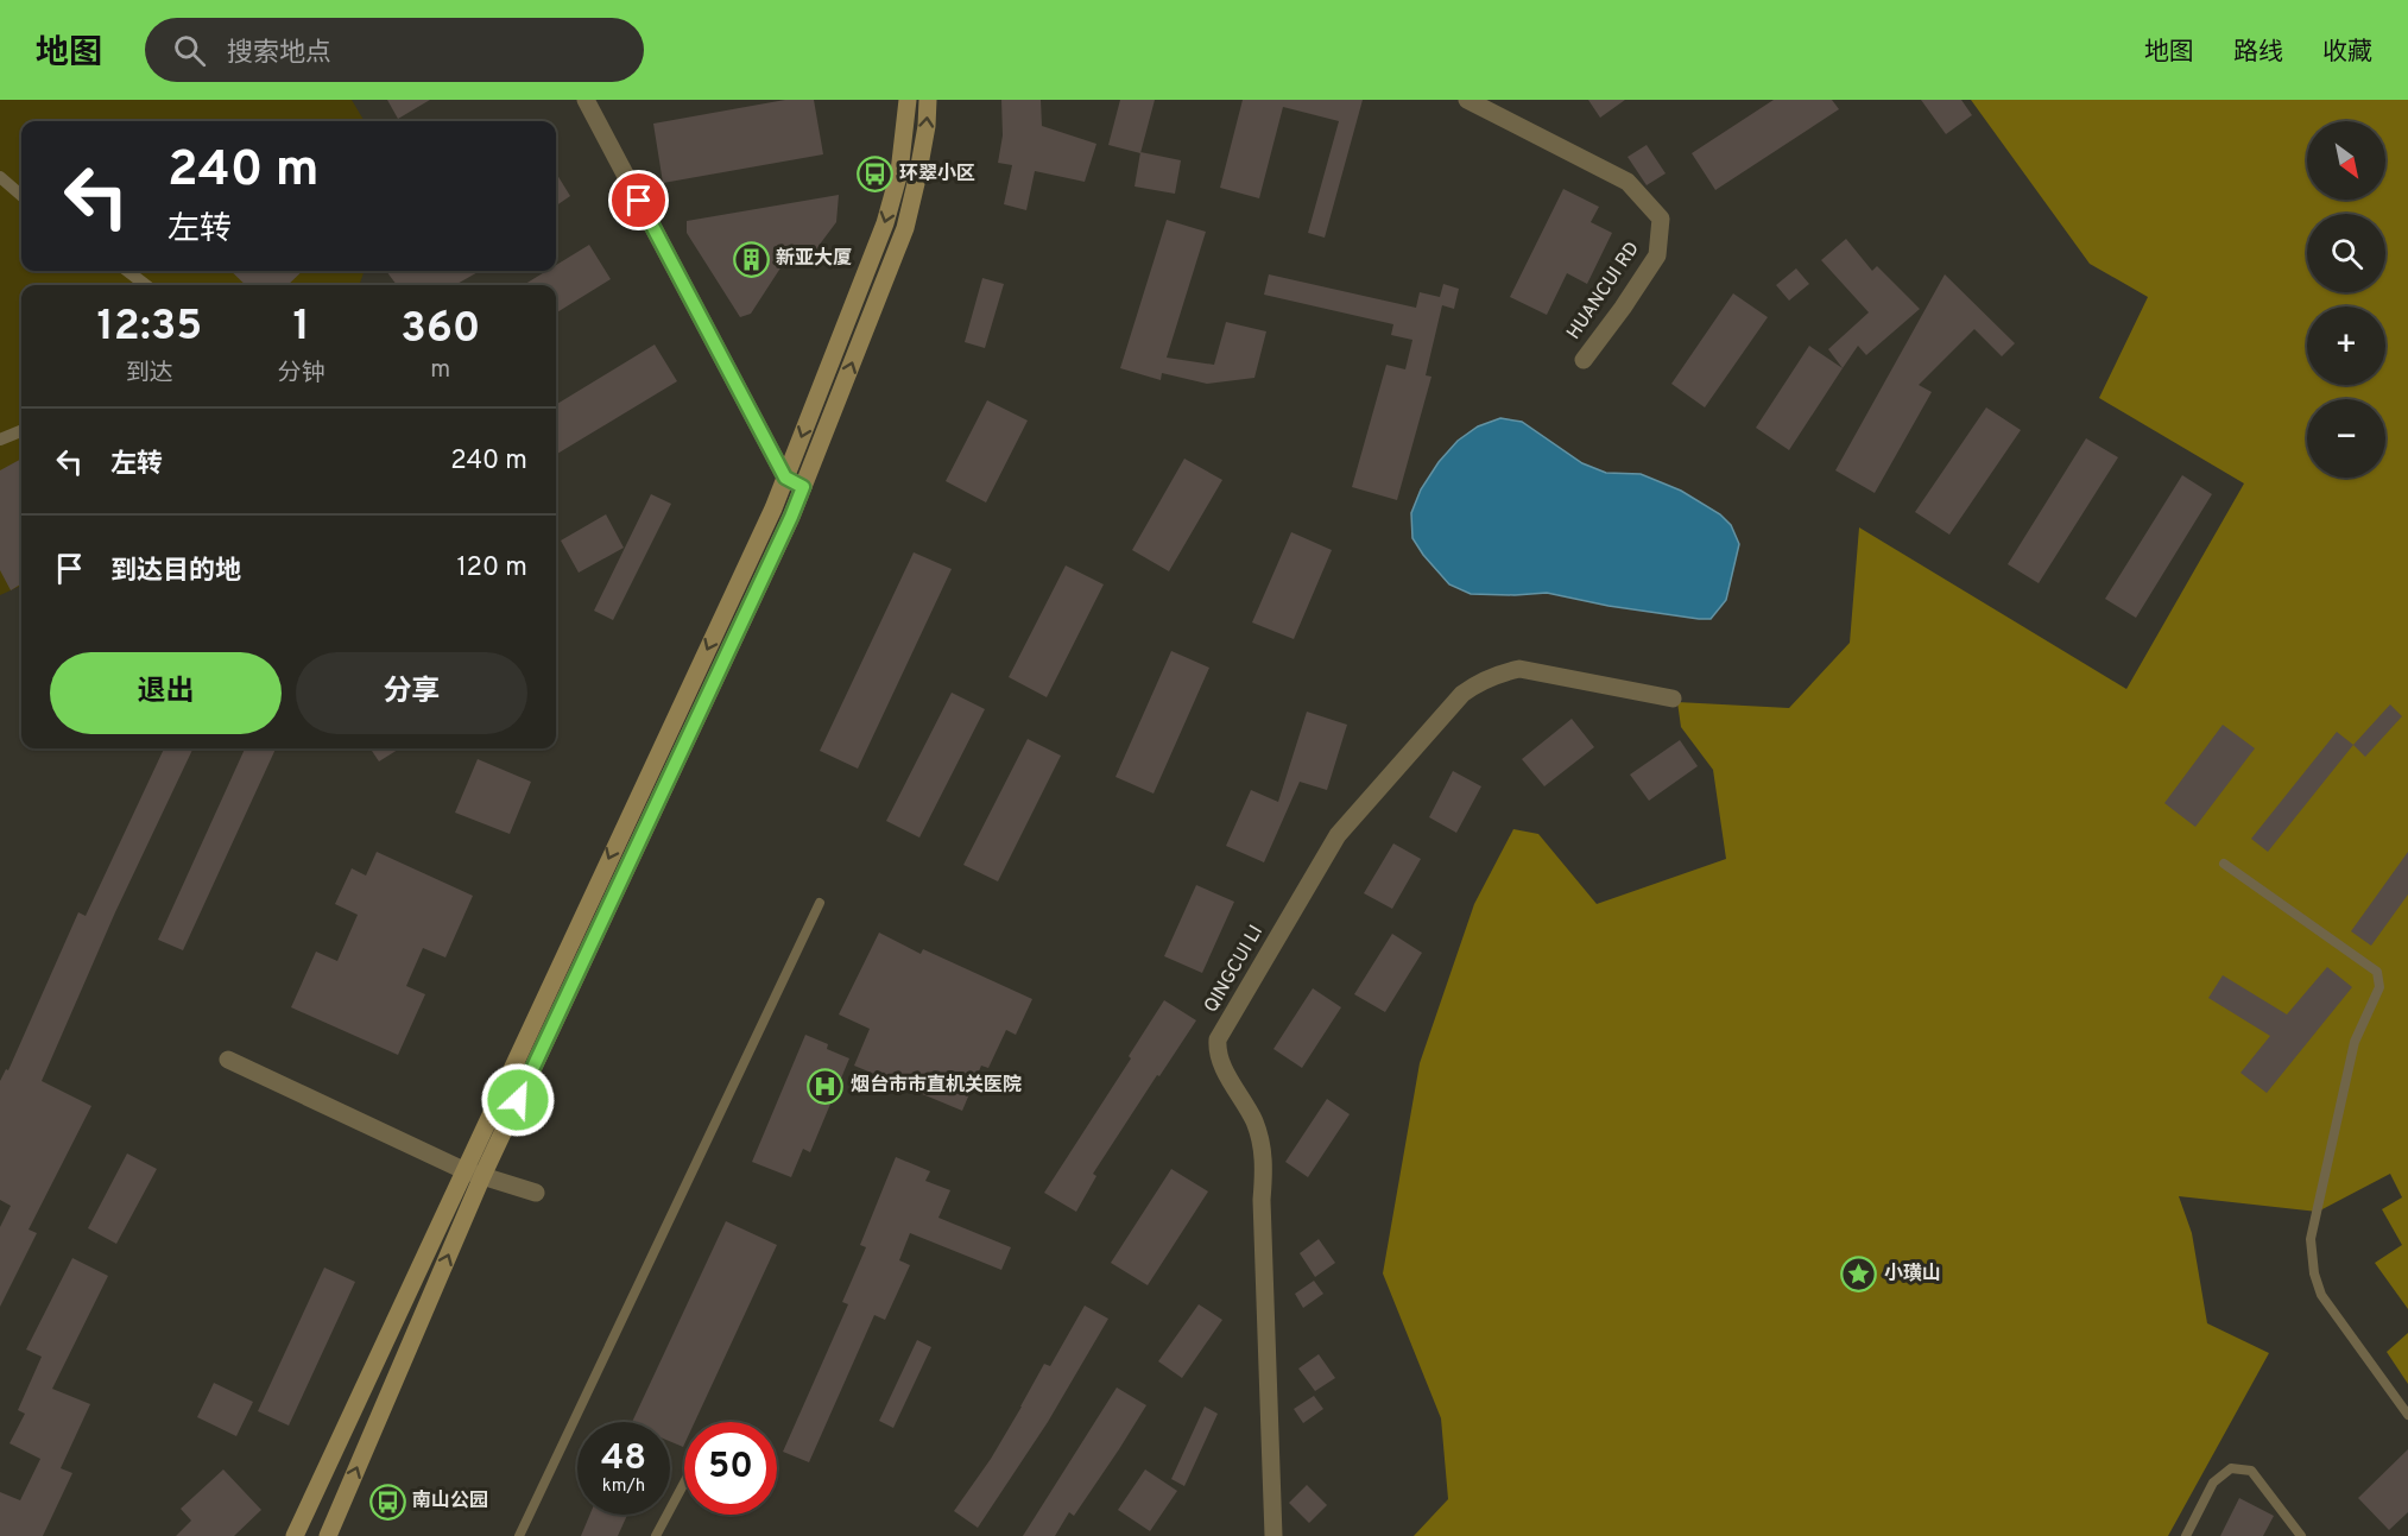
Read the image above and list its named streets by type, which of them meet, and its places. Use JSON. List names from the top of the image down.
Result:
{
  "streets": {
    "street": ["HUANCUI RD", "QINGCUI LI"]
  },
  "places": {
    "bus stop": ["环翠小区", "南山公园"],
    "building": ["新亚大厦"],
    "hospital": ["烟台市市直机关医院"],
    "place": ["小璜山"]
  },
  "north": "bottom right",
  "page": {
    "header": "地图",
    "search": "搜索地点",
    "nav": ["地图", "路线", "收藏"],
    "map_buttons": ["+", "−"],
    "turn": ["240 m", "左转"],
    "eta": [
      "12:35",
      "到达",
      "1",
      "分钟",
      "360",
      "m"
    ],
    "list": [
      {
        "name": "左转",
        "value": "240 m"
      },
      {
        "name": "到达目的地",
        "value": "120 m"
      }
    ],
    "buttons": ["退出", "分享"],
    "speed": "48 km/h",
    "limit": "50"
  }
}
